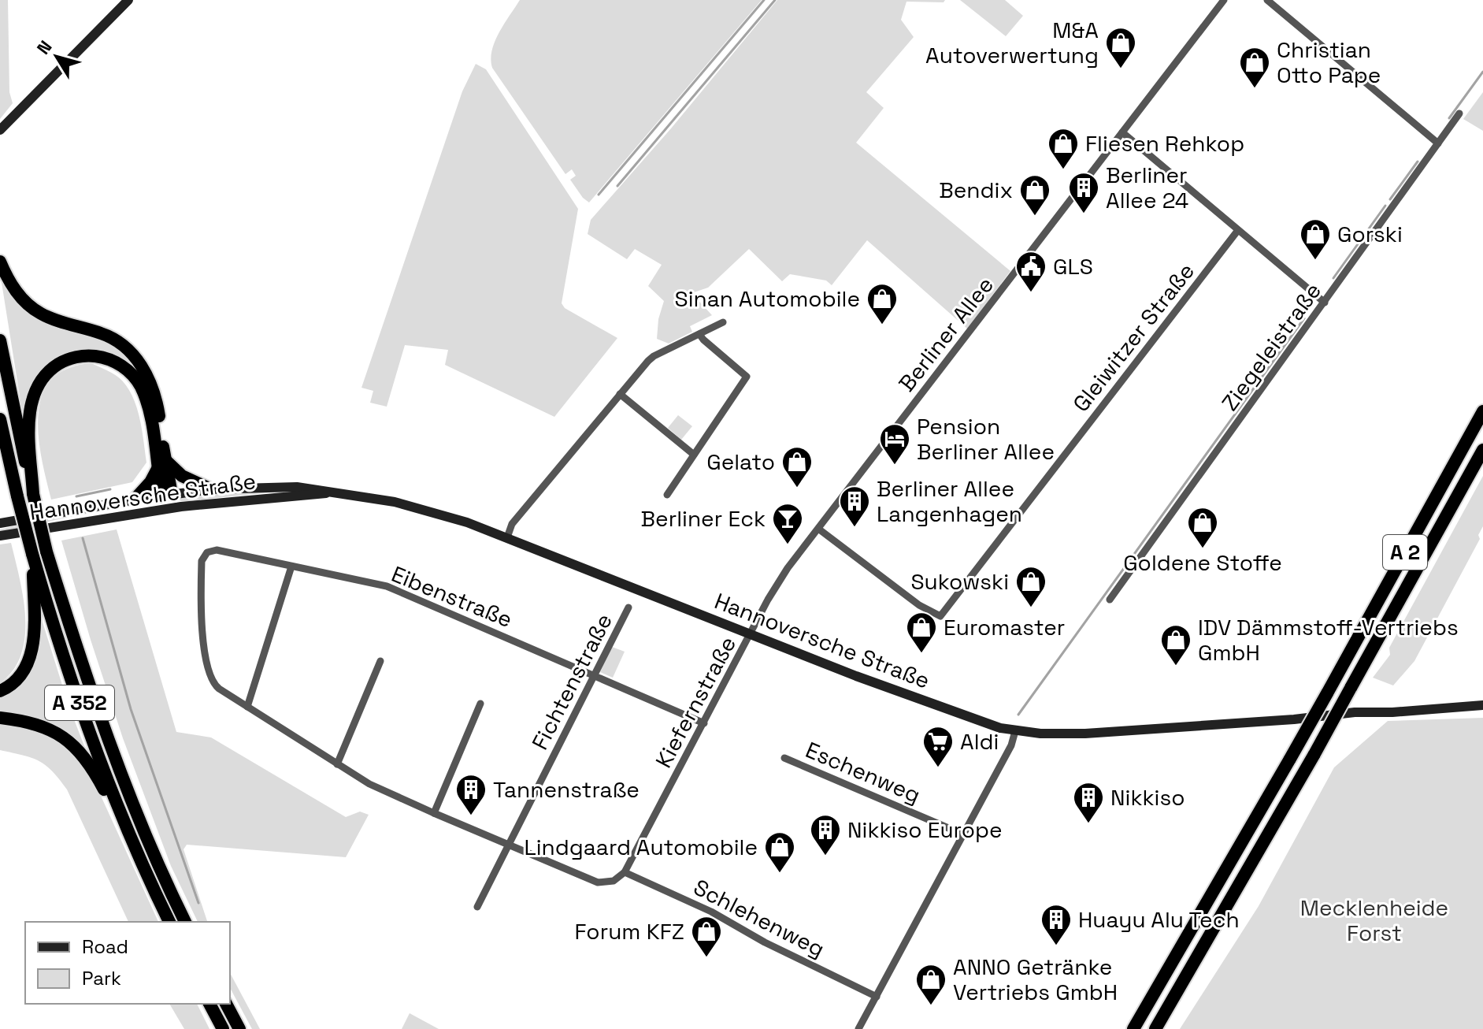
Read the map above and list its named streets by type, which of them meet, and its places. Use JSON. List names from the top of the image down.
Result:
{
  "streets": {
    "highway": ["A 2", "A 352"],
    "main road": ["Hannoversche Straße"],
    "street": [
      "Berliner Allee",
      "Gleiwitzer Straße",
      "Ziegeleistraße",
      "Eibenstraße",
      "Fichtenstraße",
      "Kiefernstraße",
      "Eschenweg",
      "Schlehenweg"
    ]
  },
  "crossings": [
    ["Berliner Allee", "Gleiwitzer Straße"],
    ["Berliner Allee", "Hannoversche Straße"],
    ["Berliner Allee", "Kiefernstraße"],
    ["Hannoversche Straße", "Kiefernstraße"],
    ["Eibenstraße", "Fichtenstraße"],
    ["Eibenstraße", "Kiefernstraße"],
    ["Kiefernstraße", "Schlehenweg"]
  ],
  "parks": ["Mecklenheide Forst"],
  "places": {
    "shop": [
      "M&A Autoverwertung",
      "Christian Otto Pape",
      "Fliesen Rehkop",
      "Bendix",
      "Gorski",
      "Sinan Automobile",
      "Gelato",
      "Goldene Stoffe",
      "Sukowski",
      "Euromaster",
      "IDV Dämmstoff-Vertriebs GmbH",
      "Lindgaard Automobile",
      "Forum KFZ",
      "ANNO Getränke Vertriebs GmbH"
    ],
    "building": [
      "Berliner Allee 24",
      "Berliner Allee Langenhagen",
      "Tannenstraße",
      "Nikkiso",
      "Nikkiso Europe",
      "Huayu Alu Tech"
    ],
    "public building": ["GLS"],
    "hotel": ["Pension Berliner Allee"],
    "bar": ["Berliner Eck"],
    "supermarket": ["Aldi"]
  },
  "legend": ["Road", "Park"],
  "north": "top left"
}
